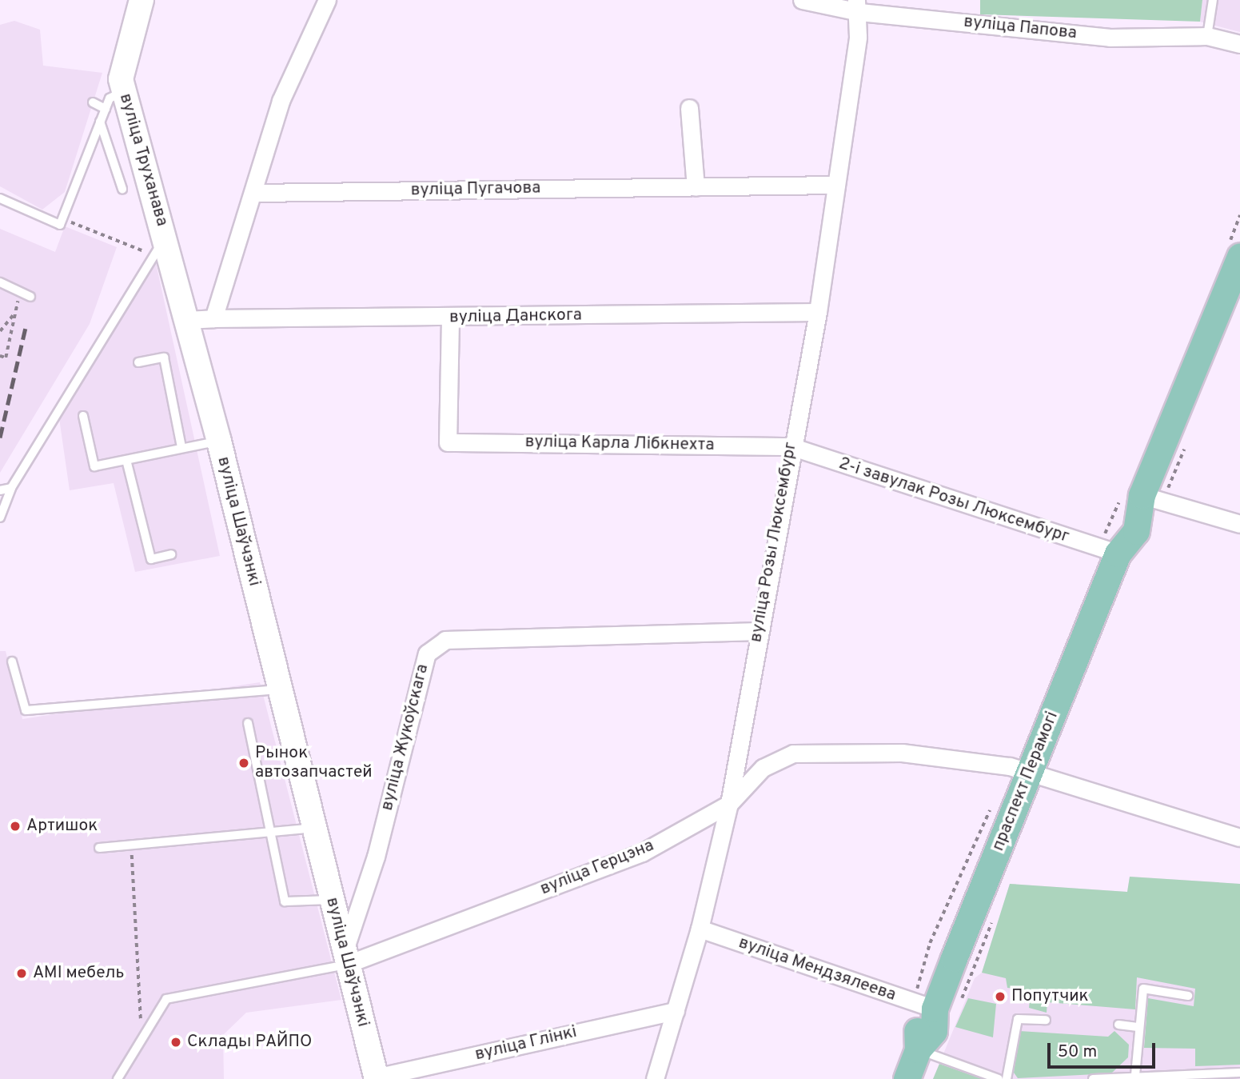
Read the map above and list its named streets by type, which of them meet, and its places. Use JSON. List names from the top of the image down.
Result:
{
  "streets": {
    "main road": ["вуліца Труханава", "вуліца Шаўчэнкі", "праспект Перамогі"],
    "street": [
      "вуліца Папова",
      "вуліца Пугачова",
      "вуліца Данскога",
      "вуліца Карла Лібкнехта",
      "2-і завулак Розы Люксембург",
      "вуліца Розы Люксембург",
      "вуліца Жукоўскага",
      "вуліца Герцэна",
      "вуліца Мендзялеева",
      "вуліца Глінкі"
    ]
  },
  "crossings": [
    ["вуліца Папова", "вуліца Розы Люксембург"],
    ["вуліца Труханава", "вуліца Шаўчэнкі"],
    ["вуліца Пугачова", "вуліца Розы Люксембург"],
    ["вуліца Данскога", "вуліца Карла Лібкнехта"],
    ["вуліца Данскога", "вуліца Розы Люксембург"],
    ["вуліца Карла Лібкнехта", "2-і завулак Розы Люксембург"],
    ["вуліца Карла Лібкнехта", "вуліца Розы Люксембург"],
    ["2-і завулак Розы Люксембург", "вуліца Розы Люксембург"],
    ["2-і завулак Розы Люксембург", "праспект Перамогі"],
    ["вуліца Шаўчэнкі", "вуліца Жукоўскага"],
    ["вуліца Шаўчэнкі", "вуліца Герцэна"],
    ["вуліца Шаўчэнкі", "вуліца Глінкі"],
    ["вуліца Розы Люксембург", "вуліца Жукоўскага"],
    ["вуліца Розы Люксембург", "вуліца Герцэна"],
    ["вуліца Розы Люксембург", "вуліца Мендзялеева"],
    ["вуліца Розы Люксембург", "вуліца Глінкі"],
    ["вуліца Жукоўскага", "вуліца Герцэна"],
    ["праспект Перамогі", "вуліца Герцэна"],
    ["праспект Перамогі", "вуліца Мендзялеева"]
  ],
  "places": [
    "Рынок автозапчастей",
    "Артишок",
    "AMI мебель",
    "Попутчик",
    "Склады РАЙПО"
  ],
  "scale_bar": "50 m"
}
